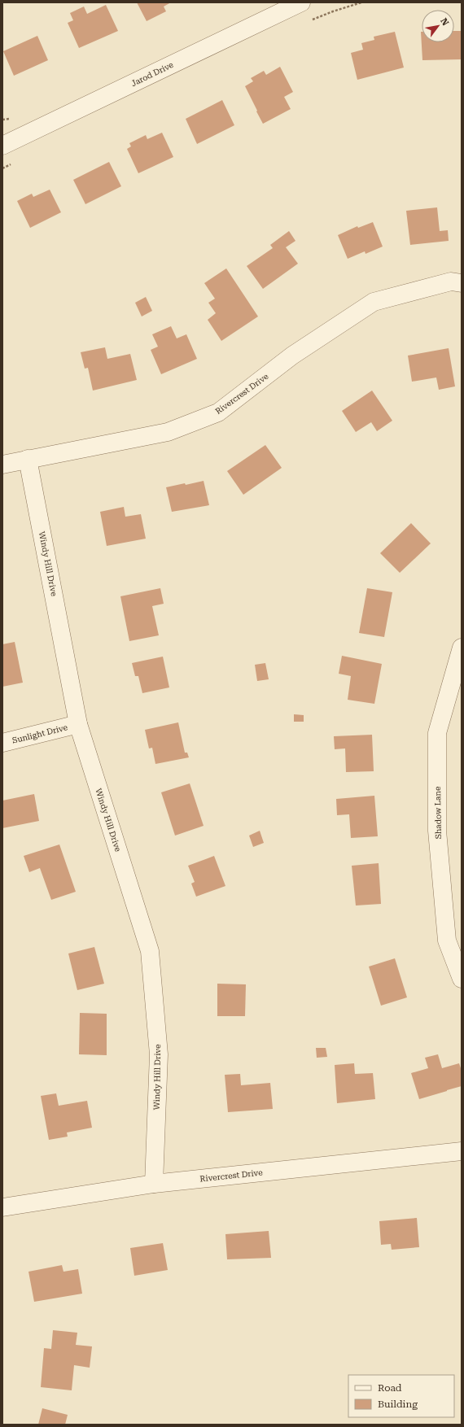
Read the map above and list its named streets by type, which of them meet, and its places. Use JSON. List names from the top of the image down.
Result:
{
  "streets": {
    "street": [
      "Jarod Drive",
      "Rivercrest Drive",
      "Windy Hill Drive",
      "Sunlight Drive",
      "Shadow Lane"
    ]
  },
  "crossings": [
    ["Rivercrest Drive", "Windy Hill Drive"],
    ["Windy Hill Drive", "Sunlight Drive"]
  ],
  "legend": ["Road", "Building"],
  "north": "top right"
}
